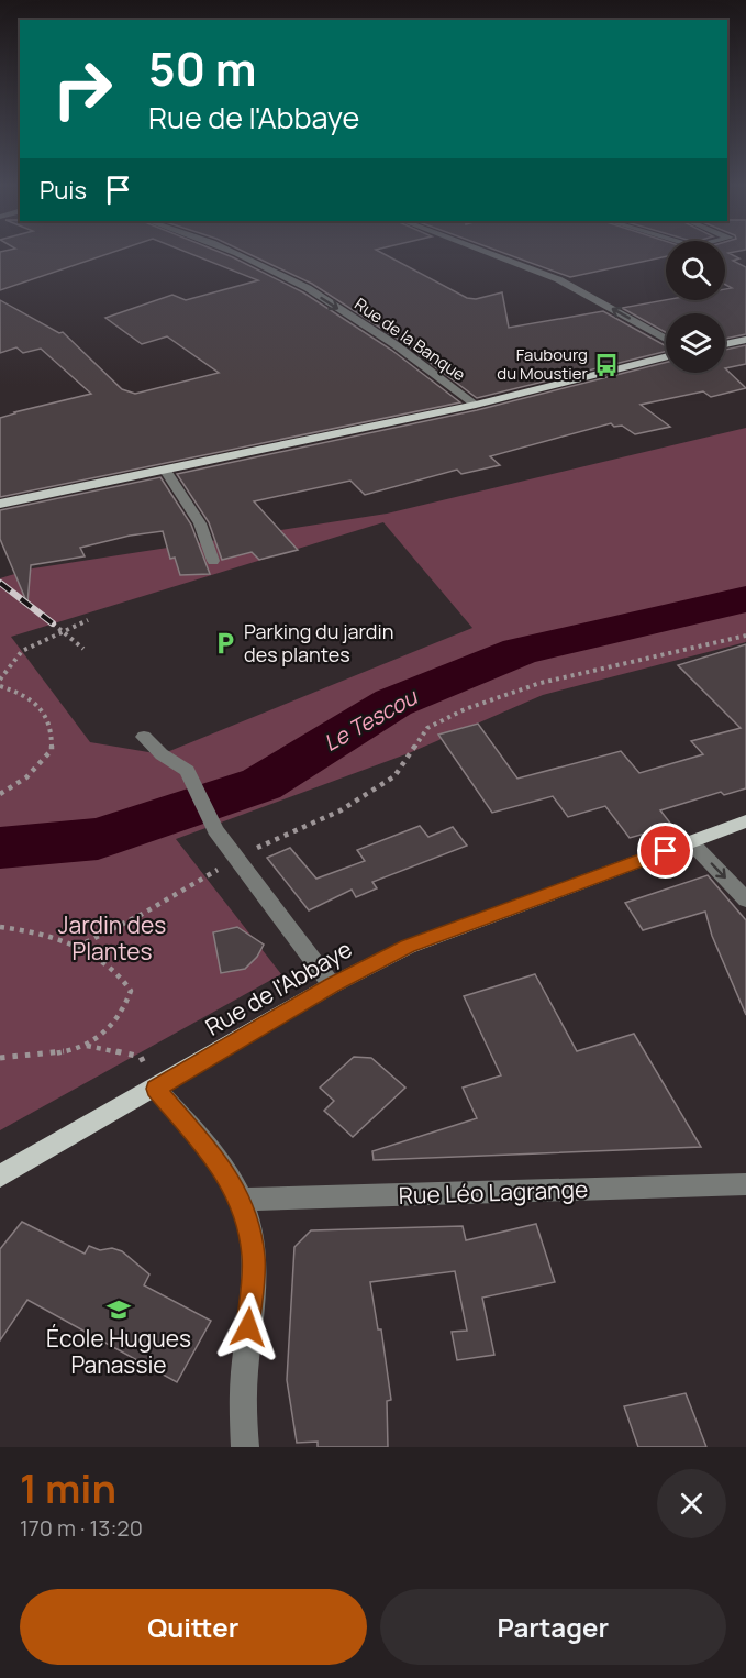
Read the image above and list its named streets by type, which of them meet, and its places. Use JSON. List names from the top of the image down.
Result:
{
  "streets": {
    "main road": ["Rue de l'Abbaye"],
    "street": ["Rue de la Banque", "Rue Léo Lagrange"]
  },
  "one_way": ["Rue de la Banque"],
  "water": ["Le Tescou"],
  "parks": ["Jardin des Plantes"],
  "places": {
    "bus stop": ["Faubourg du Moustier"],
    "parking": ["Parking du jardin des plantes"],
    "school or university": ["École Hugues Panassie"]
  },
  "page": {
    "turn": ["50 m", "Rue de l'Abbaye"],
    "then": "Puis",
    "heading": ["1 min", "170 m · 13:20"],
    "buttons": ["Quitter", "Partager"]
  }
}
